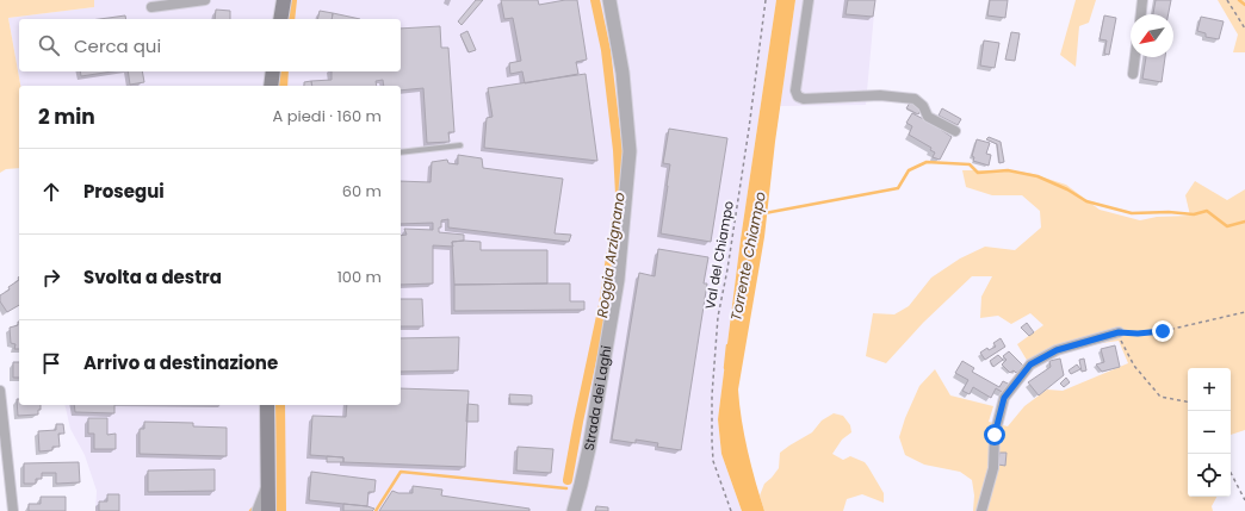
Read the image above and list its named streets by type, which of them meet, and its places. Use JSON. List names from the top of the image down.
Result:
{
  "streets": {
    "street": ["Strada dei Laghi"],
    "path": ["Val del Chiampo"]
  },
  "water": ["Roggia Arzignano", "Torrente Chiampo"],
  "north": "bottom left",
  "page": {
    "search": "Cerca qui",
    "heading": ["2 min", "A piedi · 160 m"],
    "list": [
      ["Prosegui", "60 m"],
      ["Svolta a destra", "100 m"],
      "Arrivo a destinazione"
    ],
    "map_buttons": ["+", "−"]
  }
}
